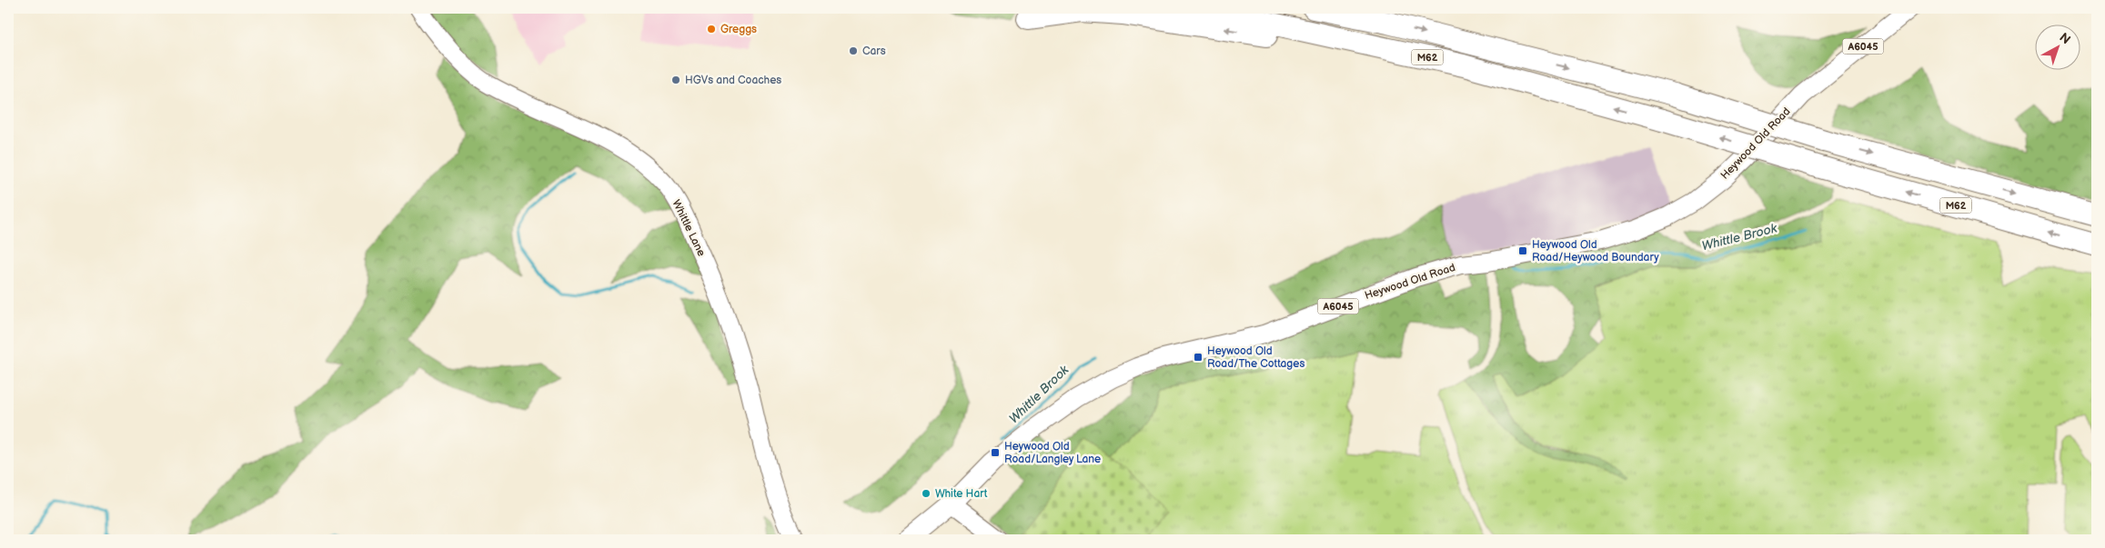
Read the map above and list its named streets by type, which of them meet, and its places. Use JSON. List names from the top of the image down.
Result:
{
  "streets": {
    "highway": ["M62"],
    "main road": ["A6045", "Heywood Old Road"],
    "street": ["Whittle Lane"]
  },
  "water": ["Whittle Brook"],
  "places": {
    "other": [
      "Greggs",
      "Cars",
      "HGVs and Coaches",
      "White Hart"
    ],
    "transit": ["Heywood Old Road/Heywood Boundary", "Heywood Old Road/The Cottages", "Heywood Old Road/Langley Lane"]
  },
  "north": "top right"
}
